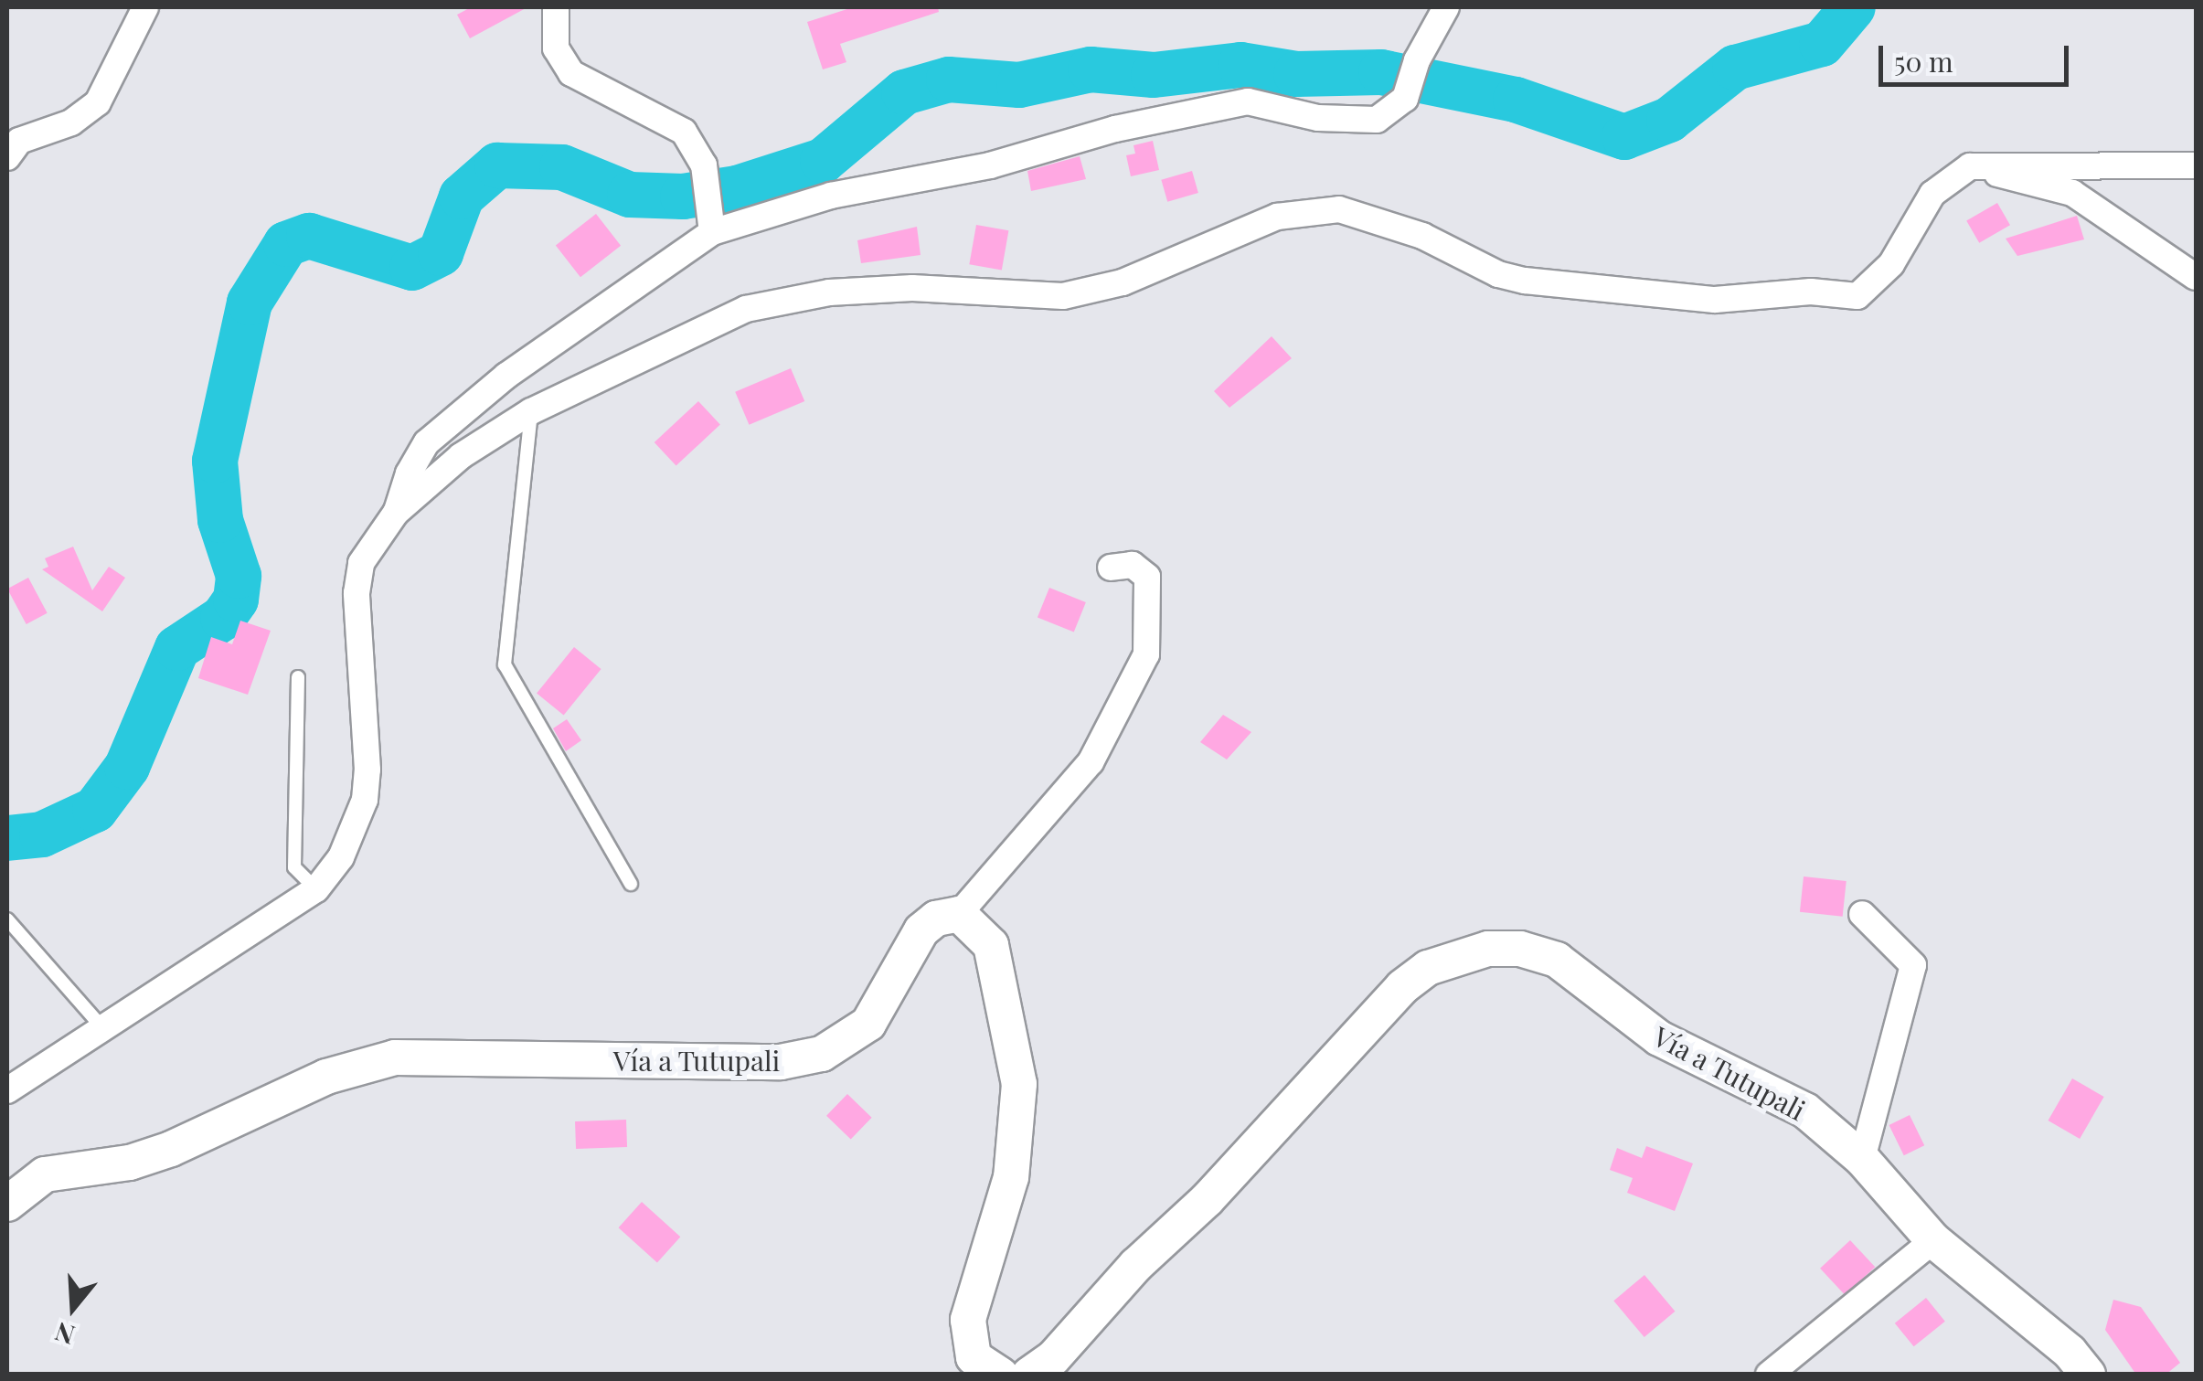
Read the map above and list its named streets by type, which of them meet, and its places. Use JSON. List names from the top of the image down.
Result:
{
  "streets": {
    "street": ["Vía a Tutupali"]
  },
  "scale_bar": "50 m",
  "north": "bottom"
}
